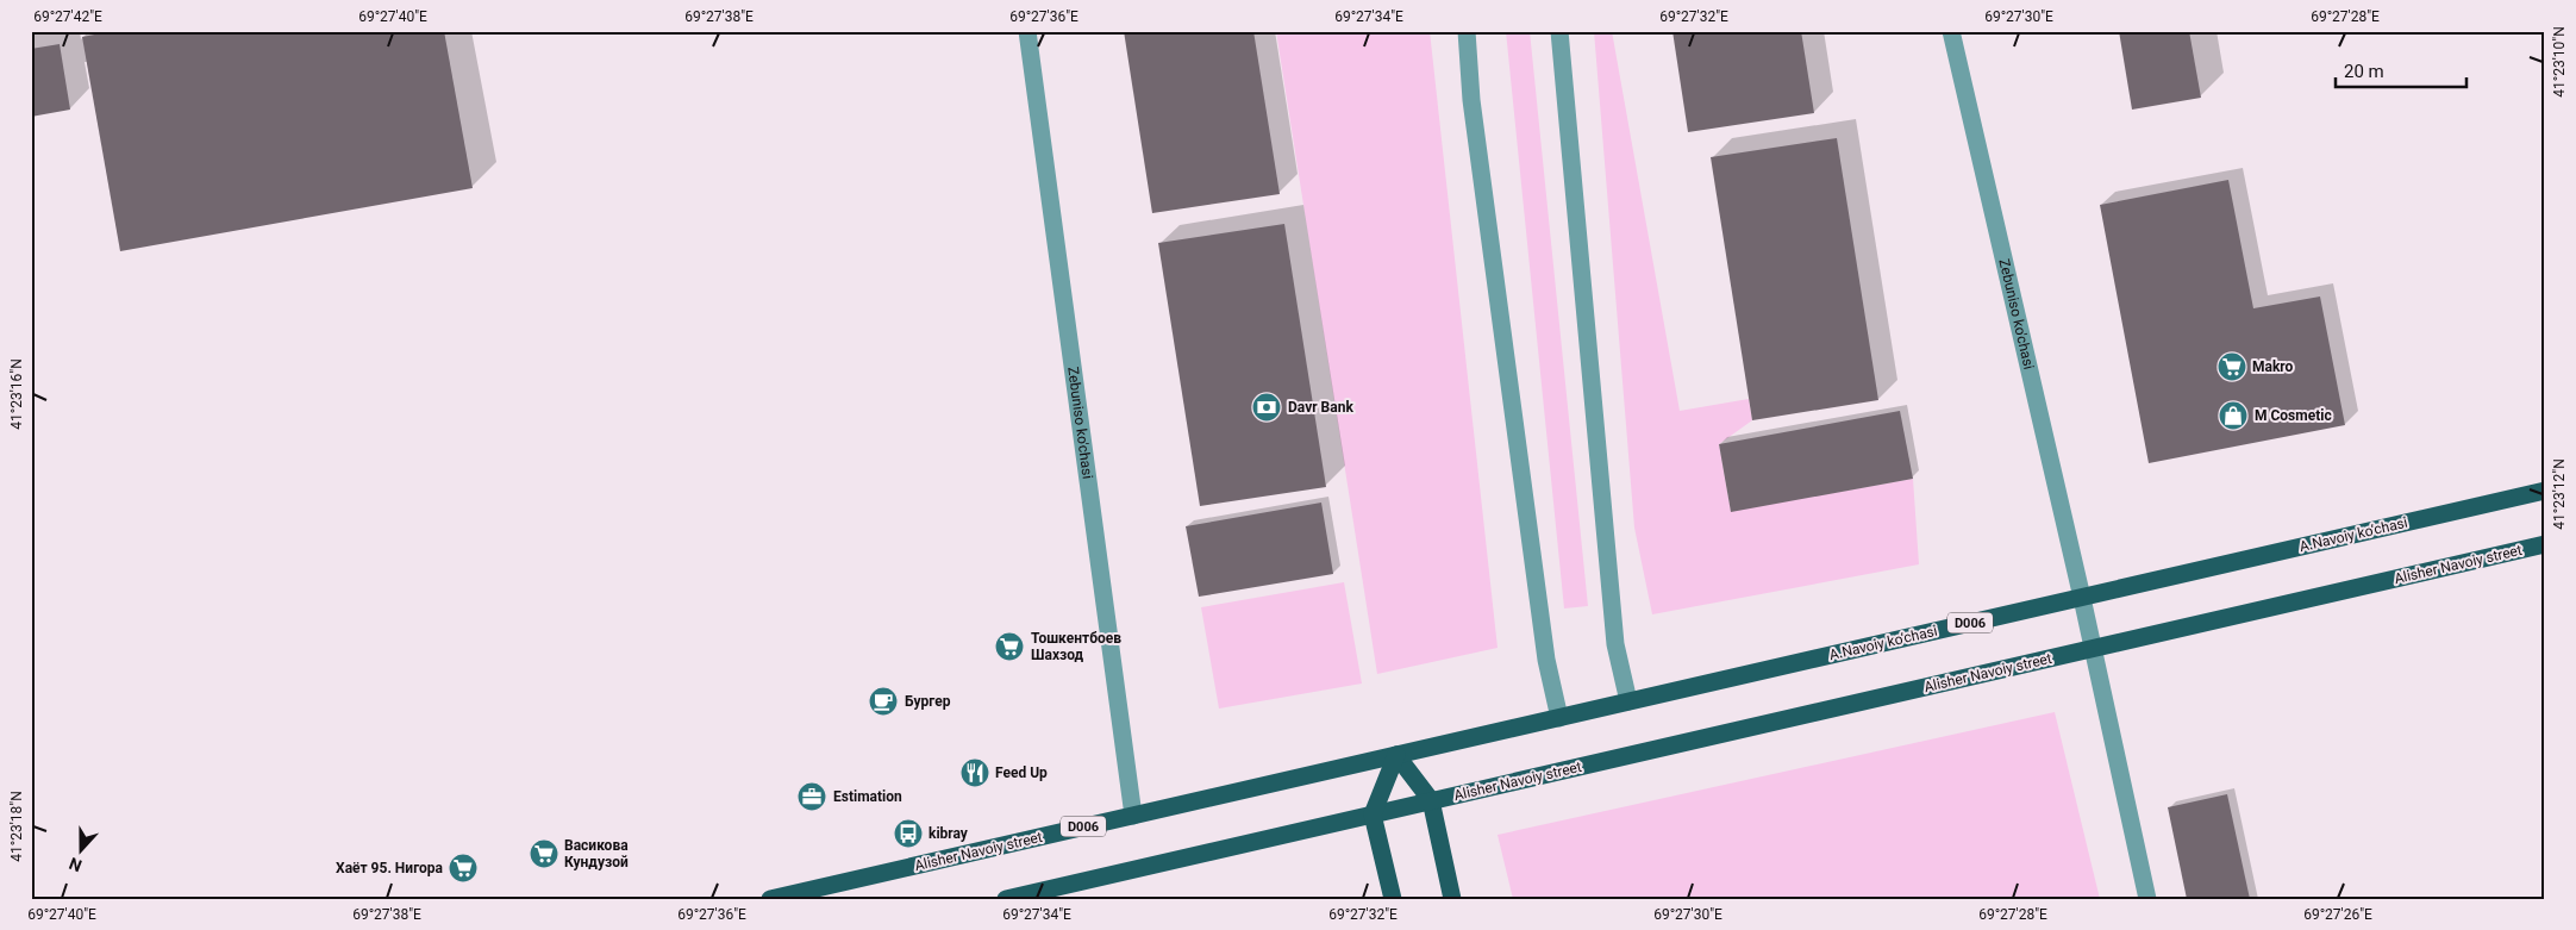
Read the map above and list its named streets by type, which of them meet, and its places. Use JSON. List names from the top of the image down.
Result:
{
  "streets": {
    "main road": ["A.Navoiy ko‘chasi", "Alisher Navoiy street", "D006"],
    "street": ["Zebuniso ko'chasi"]
  },
  "crossings": [
    ["Zebuniso ko'chasi", "A.Navoiy ko‘chasi"],
    ["Zebuniso ko'chasi", "Alisher Navoiy street"],
    ["A.Navoiy ko‘chasi", "Alisher Navoiy street"]
  ],
  "places": {
    "supermarket": [
      "Makro",
      "Тошкентбоев Шахзод",
      "Васикова Кундузой",
      "Хаёт 95. Нигора"
    ],
    "bank": ["Davr Bank"],
    "shop": ["M Cosmetic"],
    "cafe": ["Бургер"],
    "restaurant": ["Feed Up"],
    "office": ["Estimation"],
    "bus stop": ["kibray"]
  },
  "scale_bar": "20 m",
  "north": "bottom",
  "coordinates": [
    "69°27'42\"E",
    "69°27'40\"E",
    "69°27'38\"E",
    "69°27'36\"E",
    "69°27'34\"E",
    "69°27'32\"E",
    "69°27'30\"E",
    "69°27'28\"E",
    "41°23'10\"N",
    "41°23'16\"N",
    "41°23'12\"N",
    "41°23'18\"N",
    "69°27'26\"E"
  ]
}
